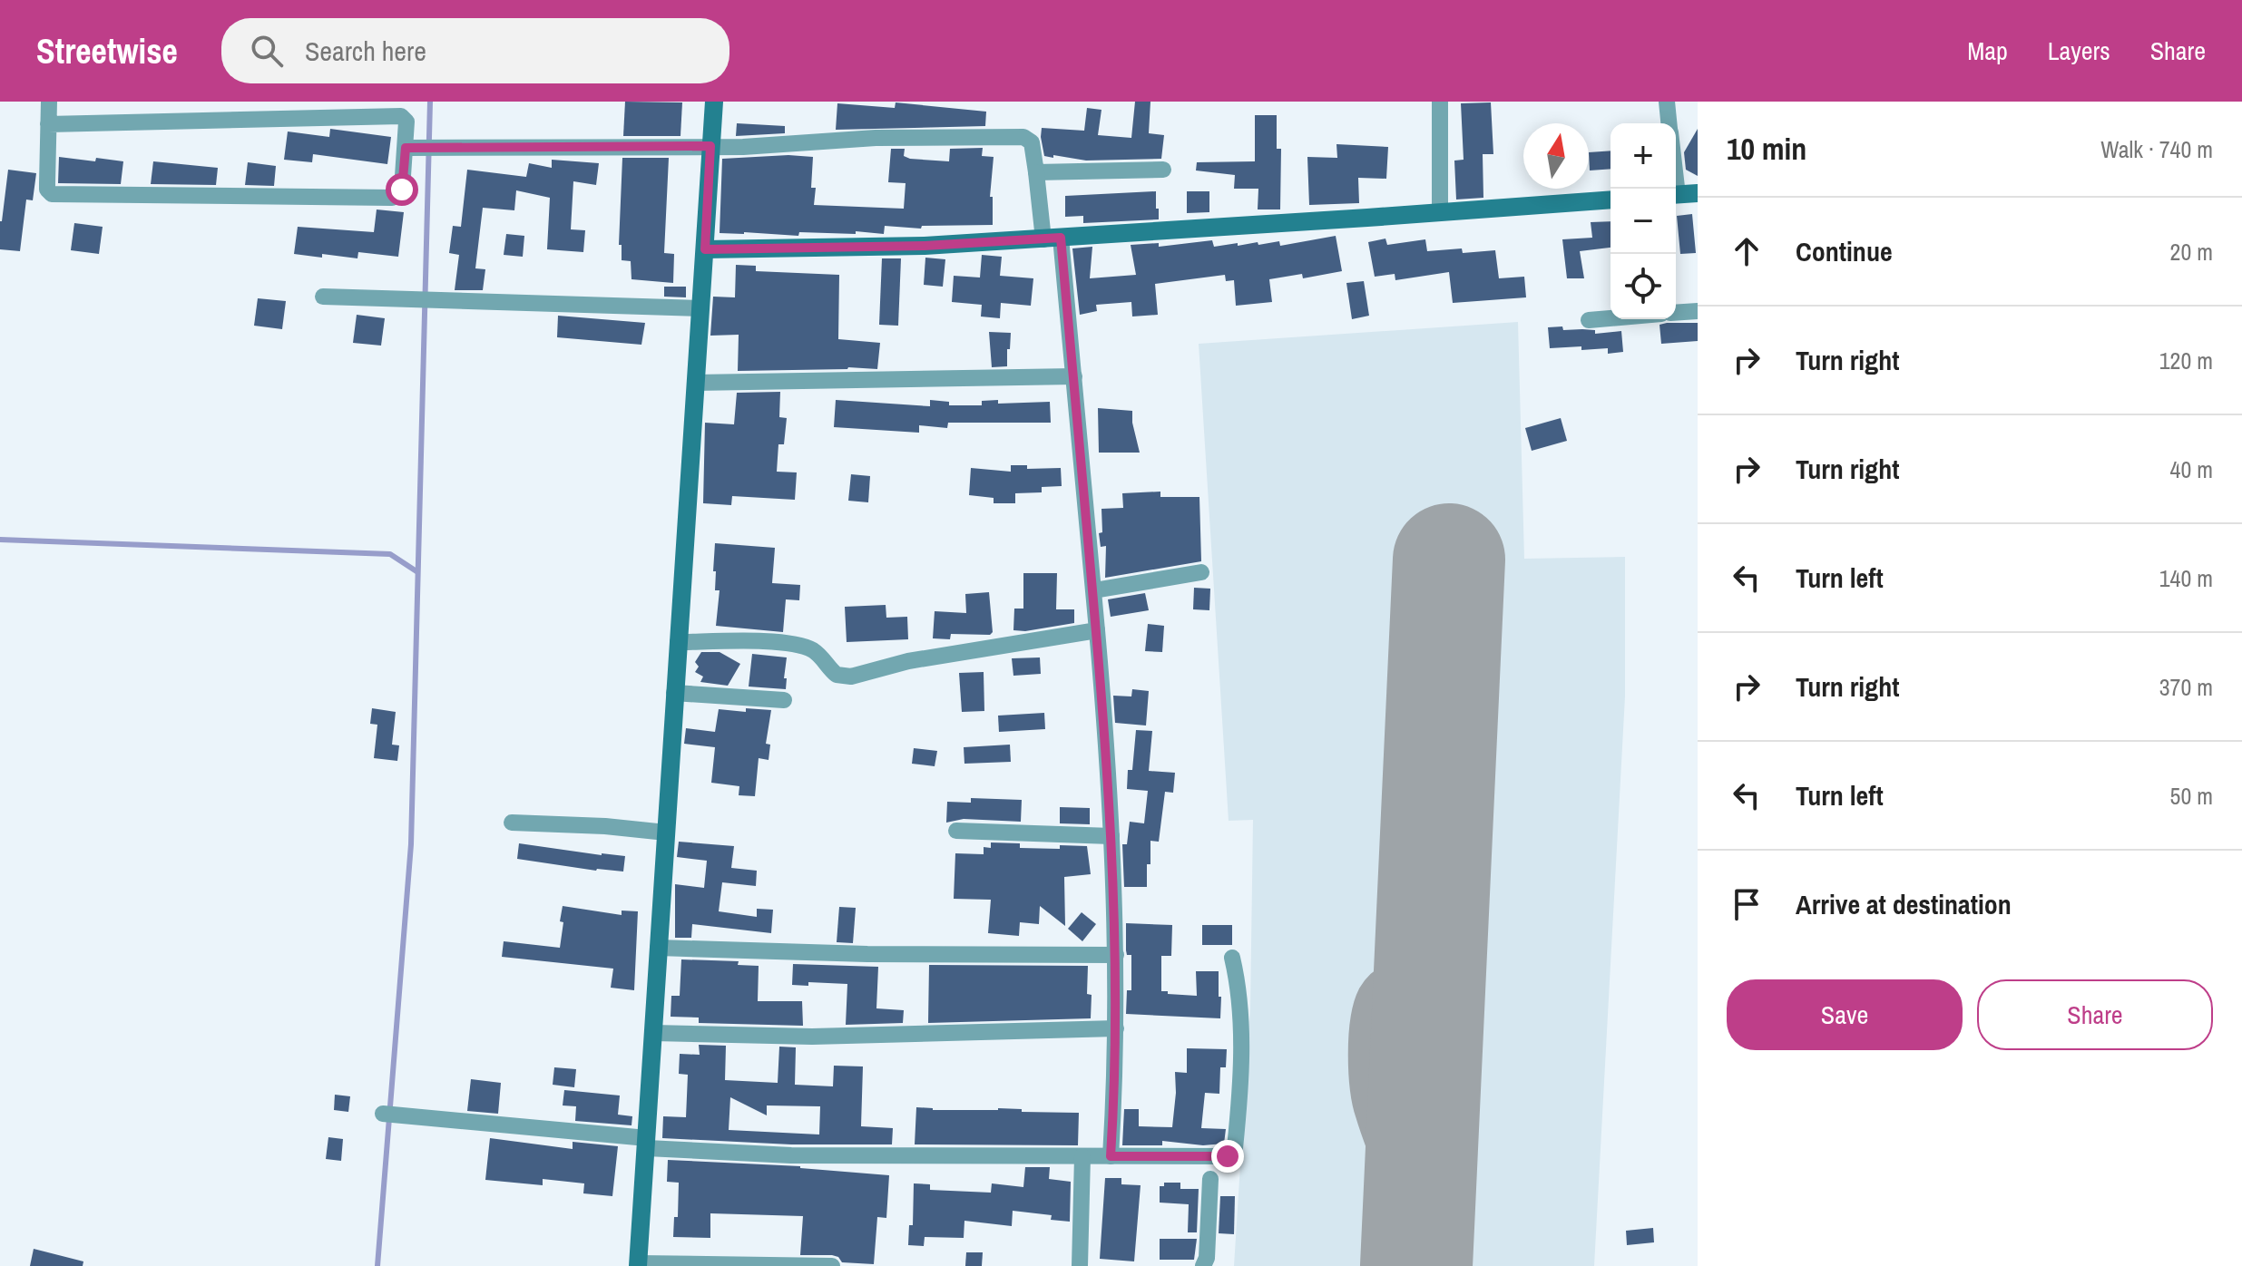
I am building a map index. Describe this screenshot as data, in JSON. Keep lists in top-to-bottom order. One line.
{"north":"top","page":{"header":"Streetwise","search":"Search here","nav":["Map","Layers","Share"],"heading":["10 min","Walk · 740 m"],"map_buttons":["+","−"],"list":[["Continue","20 m"],["Turn right","120 m"],["Turn right","40 m"],["Turn left","140 m"],["Turn right","370 m"],["Turn left","50 m"],"Arrive at destination"],"buttons":["Save","Share"]}}
